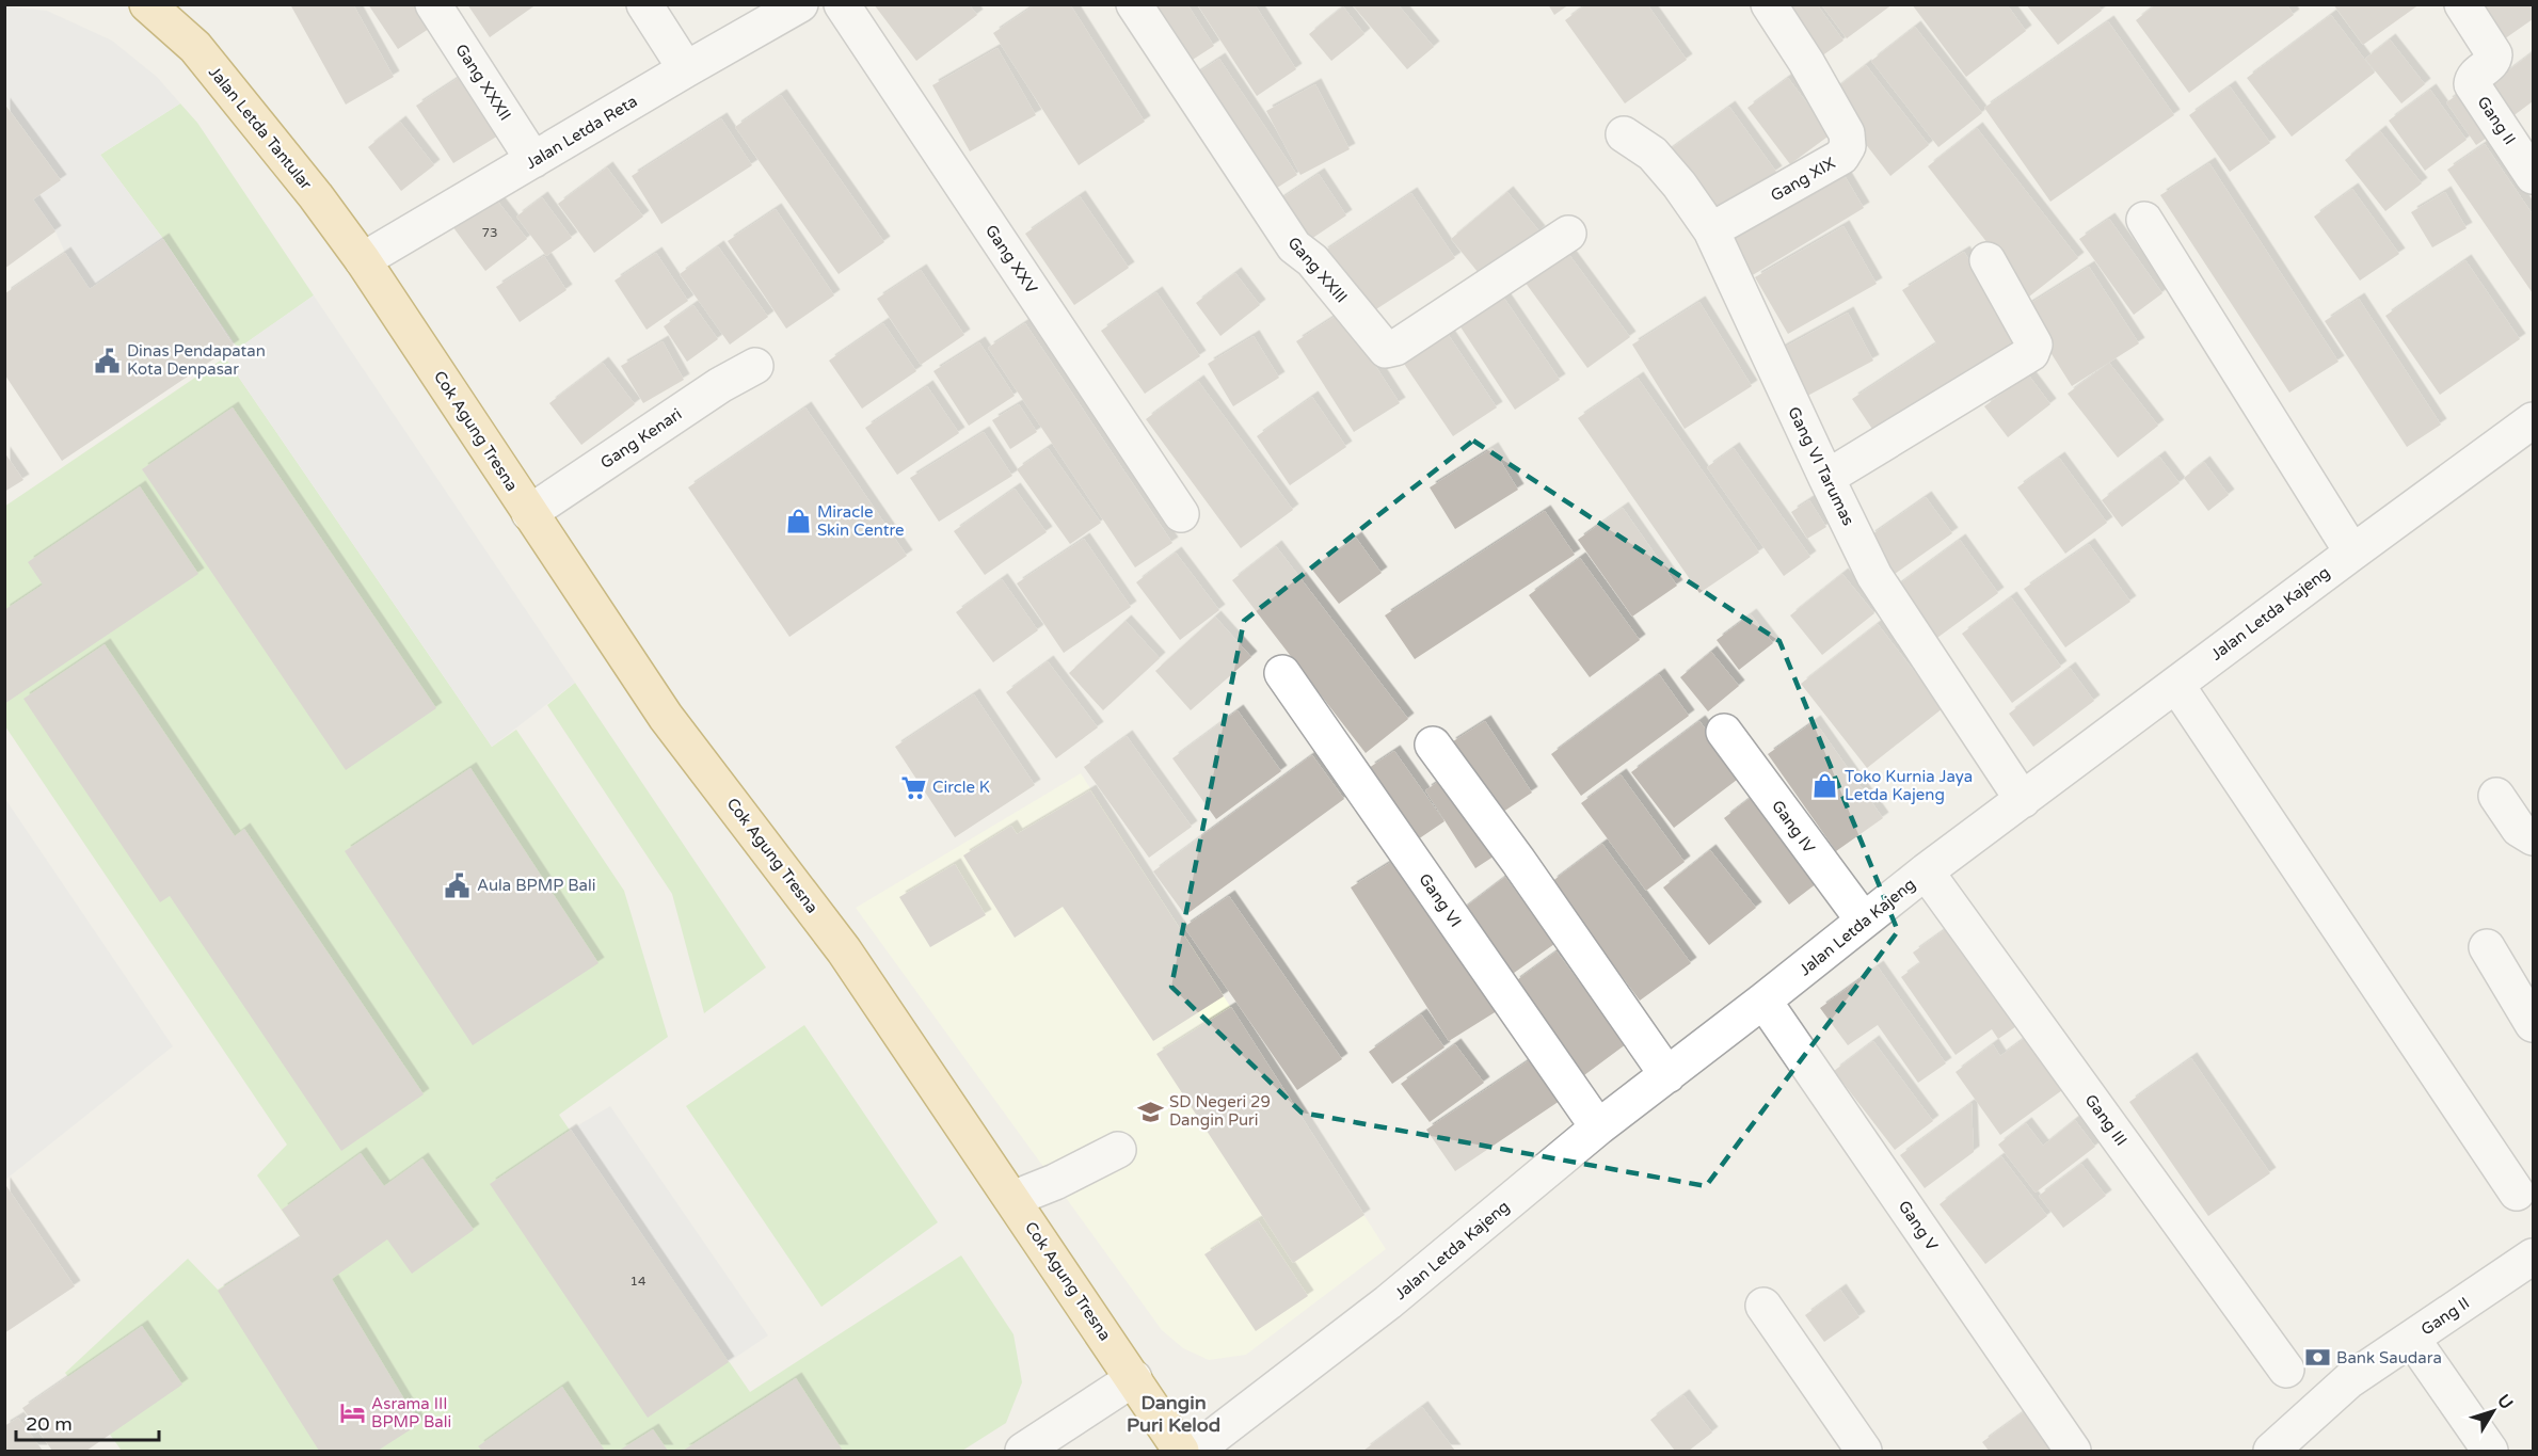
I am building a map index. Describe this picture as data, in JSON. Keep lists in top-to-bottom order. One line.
{"streets":{"main road":["Jalan Letda Tantular","Cok Agung Tresna"],"street":["Gang XXXII","Gang II","Jalan Letda Reta","Gang XIX","Gang XXV","Gang XXIII","Gang Kenari","Gang VI Tarumas","Jalan Letda Kajeng","Gang IV","Gang VI","Gang III","Gang V"]},"crossings":[["Gang XXXII","Jalan Letda Reta"],["Jalan Letda Tantular","Jalan Letda Reta"],["Jalan Letda Tantular","Cok Agung Tresna"],["Jalan Letda Reta","Cok Agung Tresna"],["Gang XIX","Gang VI Tarumas"],["Cok Agung Tresna","Gang Kenari"],["Gang VI Tarumas","Jalan Letda Kajeng"],["Jalan Letda Kajeng","Gang IV"],["Jalan Letda Kajeng","Gang VI"],["Jalan Letda Kajeng","Gang III"],["Jalan Letda Kajeng","Gang V"]],"districts":["Dangin Puri Kelod"],"places":{"public building":["Dinas Pendapatan Kota Denpasar","Aula BPMP Bali"],"shop":["Miracle Skin Centre","Toko Kurnia Jaya Letda Kajeng"],"supermarket":["Circle K"],"school or university":["SD Negeri 29 Dangin Puri"],"bank":["Bank Saudara"],"hotel":["Asrama III BPMP Bali"]},"house_numbers":["73","14"],"scale_bar":"20 m","north":"top right"}
